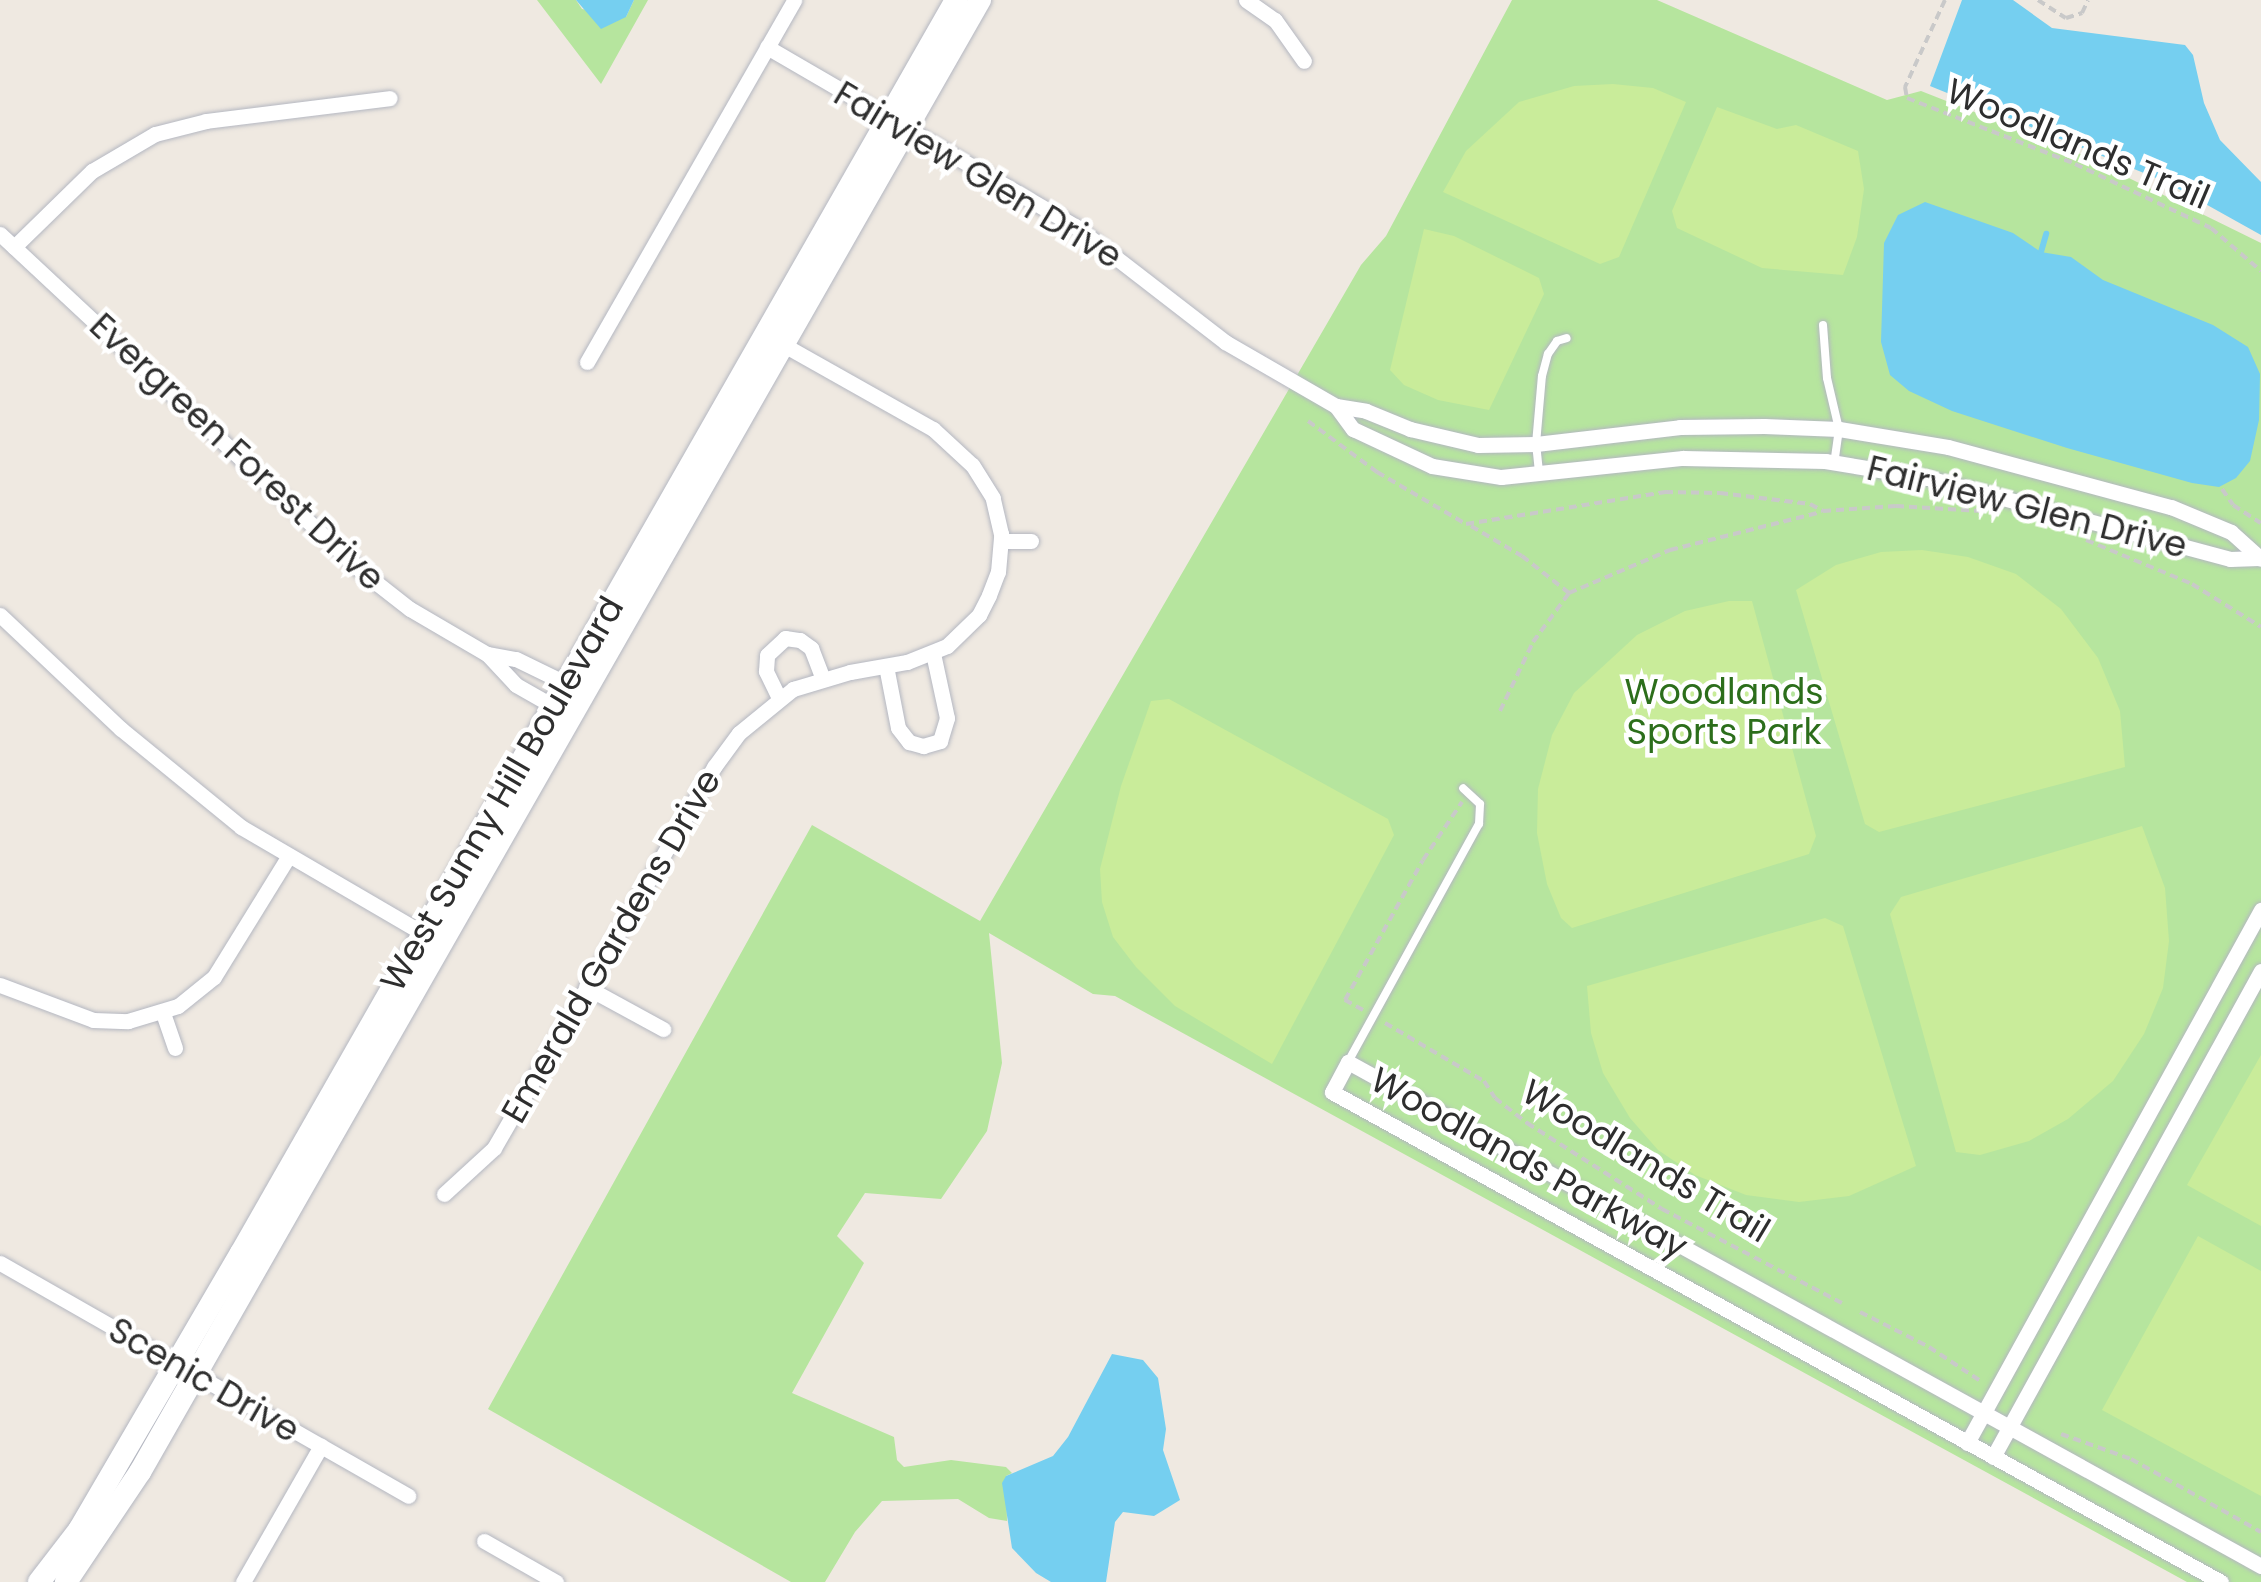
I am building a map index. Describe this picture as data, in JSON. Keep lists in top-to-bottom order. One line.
{"streets":{"street":["Fairview Glen Drive","Evergreen Forest Drive","West Sunny Hill Boulevard","Emerald Gardens Drive","Woodlands Parkway","Scenic Drive"],"path":["Woodlands Trail"]},"crossings":[["Fairview Glen Drive","West Sunny Hill Boulevard"],["Evergreen Forest Drive","West Sunny Hill Boulevard"],["West Sunny Hill Boulevard","Emerald Gardens Drive"],["West Sunny Hill Boulevard","Scenic Drive"]],"parks":["Woodlands Sports Park"]}
